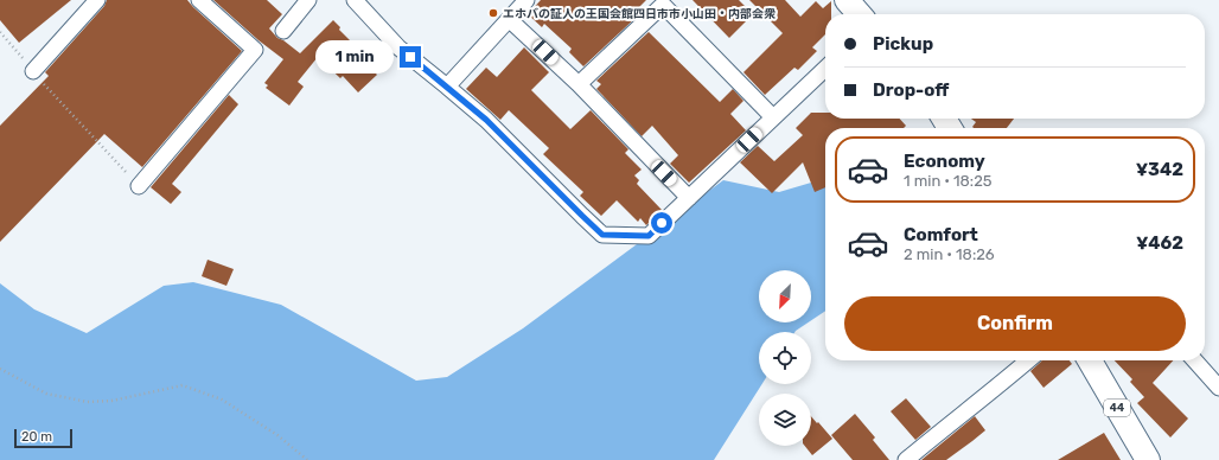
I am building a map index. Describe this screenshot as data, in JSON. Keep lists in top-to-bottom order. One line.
{"streets":{"main road":["44"]},"places":["エホバの証人の王国会館四日市市小山田・内部会衆"],"scale_bar":"20 m","north":"bottom left","page":{"banner":["Pickup","Drop-off"],"bubble":"1 min","list":[{"name":"Economy","note":"1 min · 18:25","value":"¥342"},{"name":"Comfort","note":"2 min · 18:26","value":"¥462"}],"buttons":"Confirm","scale":"20 m"}}
